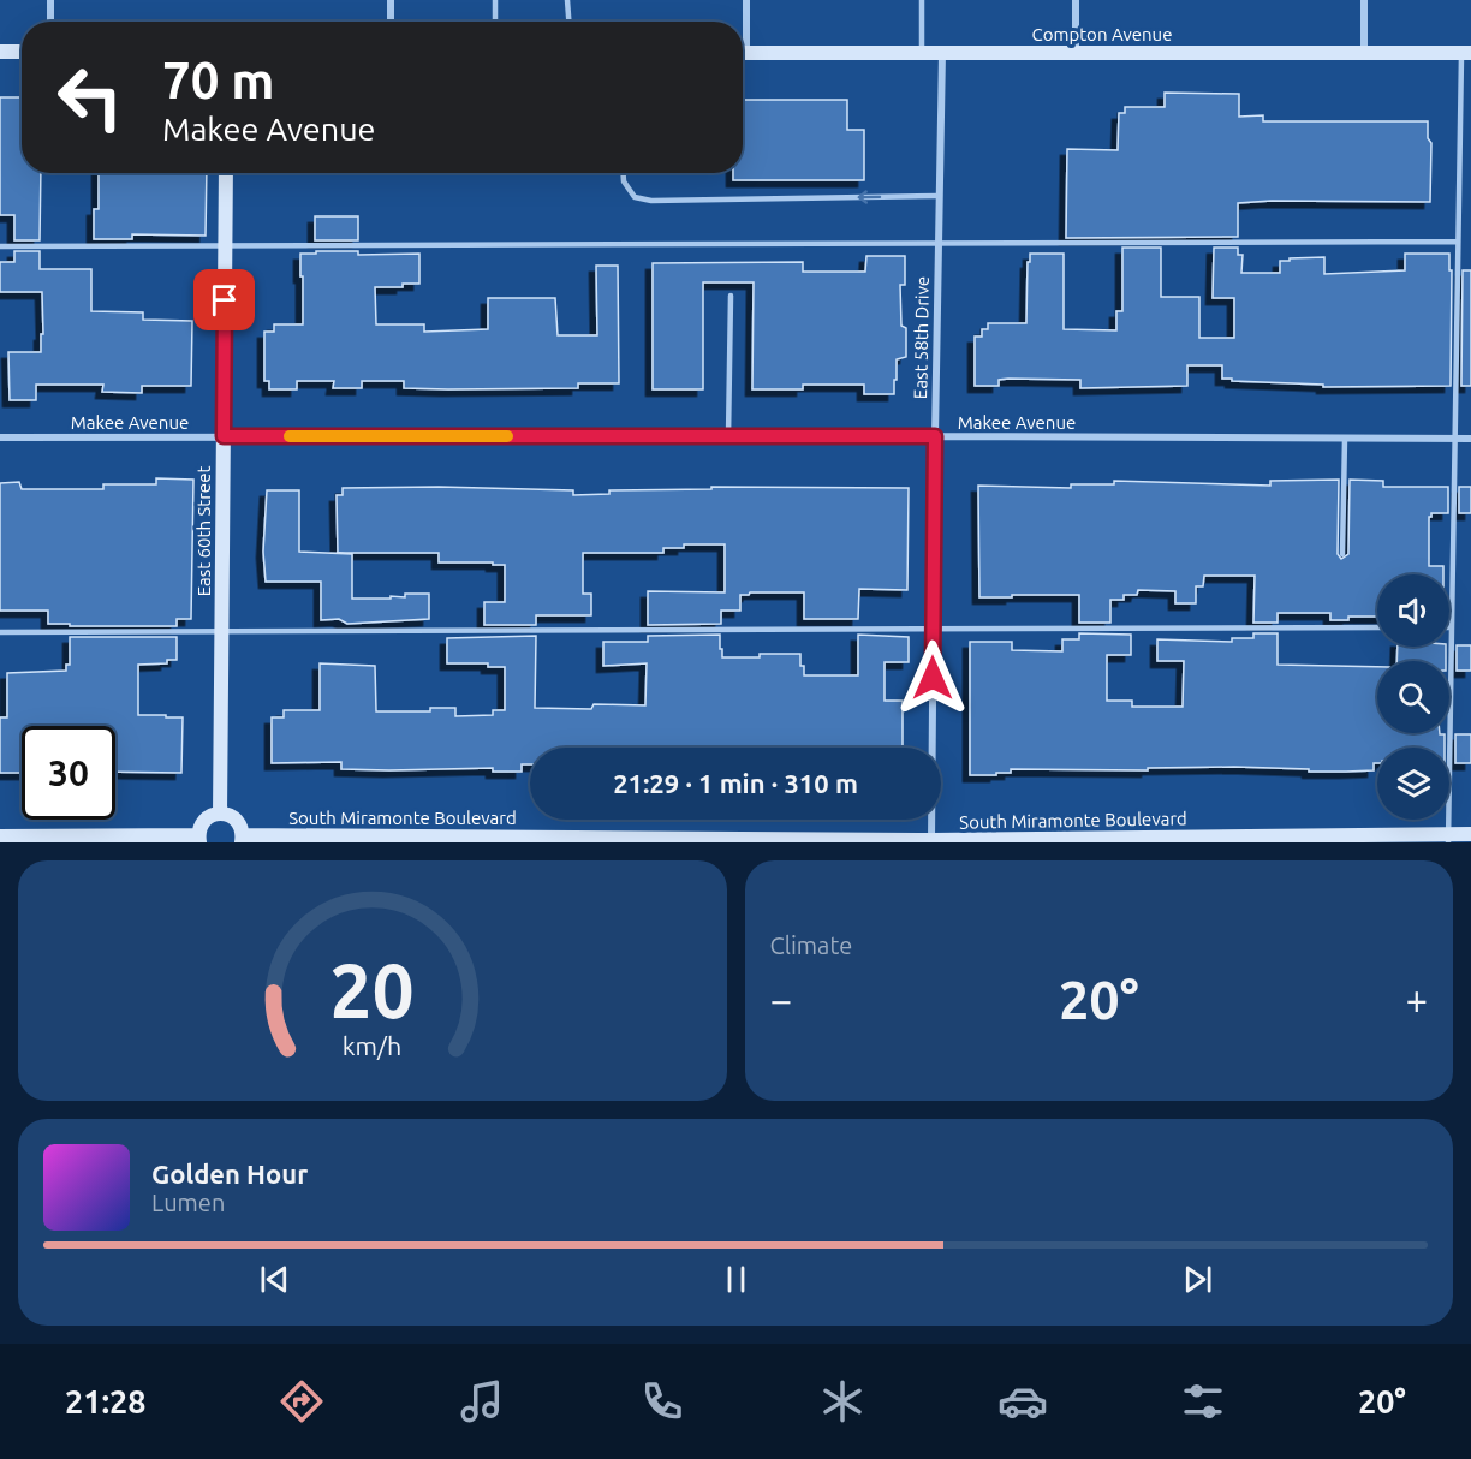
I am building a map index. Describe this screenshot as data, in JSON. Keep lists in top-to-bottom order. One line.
{"streets":{"street":["Compton Avenue","East 58th Drive","Makee Avenue","East 60th Street","South Miramonte Boulevard"]},"crossings":[["Compton Avenue","East 58th Drive"],["East 58th Drive","Makee Avenue"],["East 58th Drive","South Miramonte Boulevard"],["Makee Avenue","East 60th Street"]],"page":{"turn":["70 m","Makee Avenue"],"limit":"30","trip":"21:29 · 1 min · 310 m","tile":"Climate","heat":["−","20°","+"],"song":["Golden Hour","Lumen"],"tabs":["21:28","20°"],"gauge":["20","km/h"]}}
